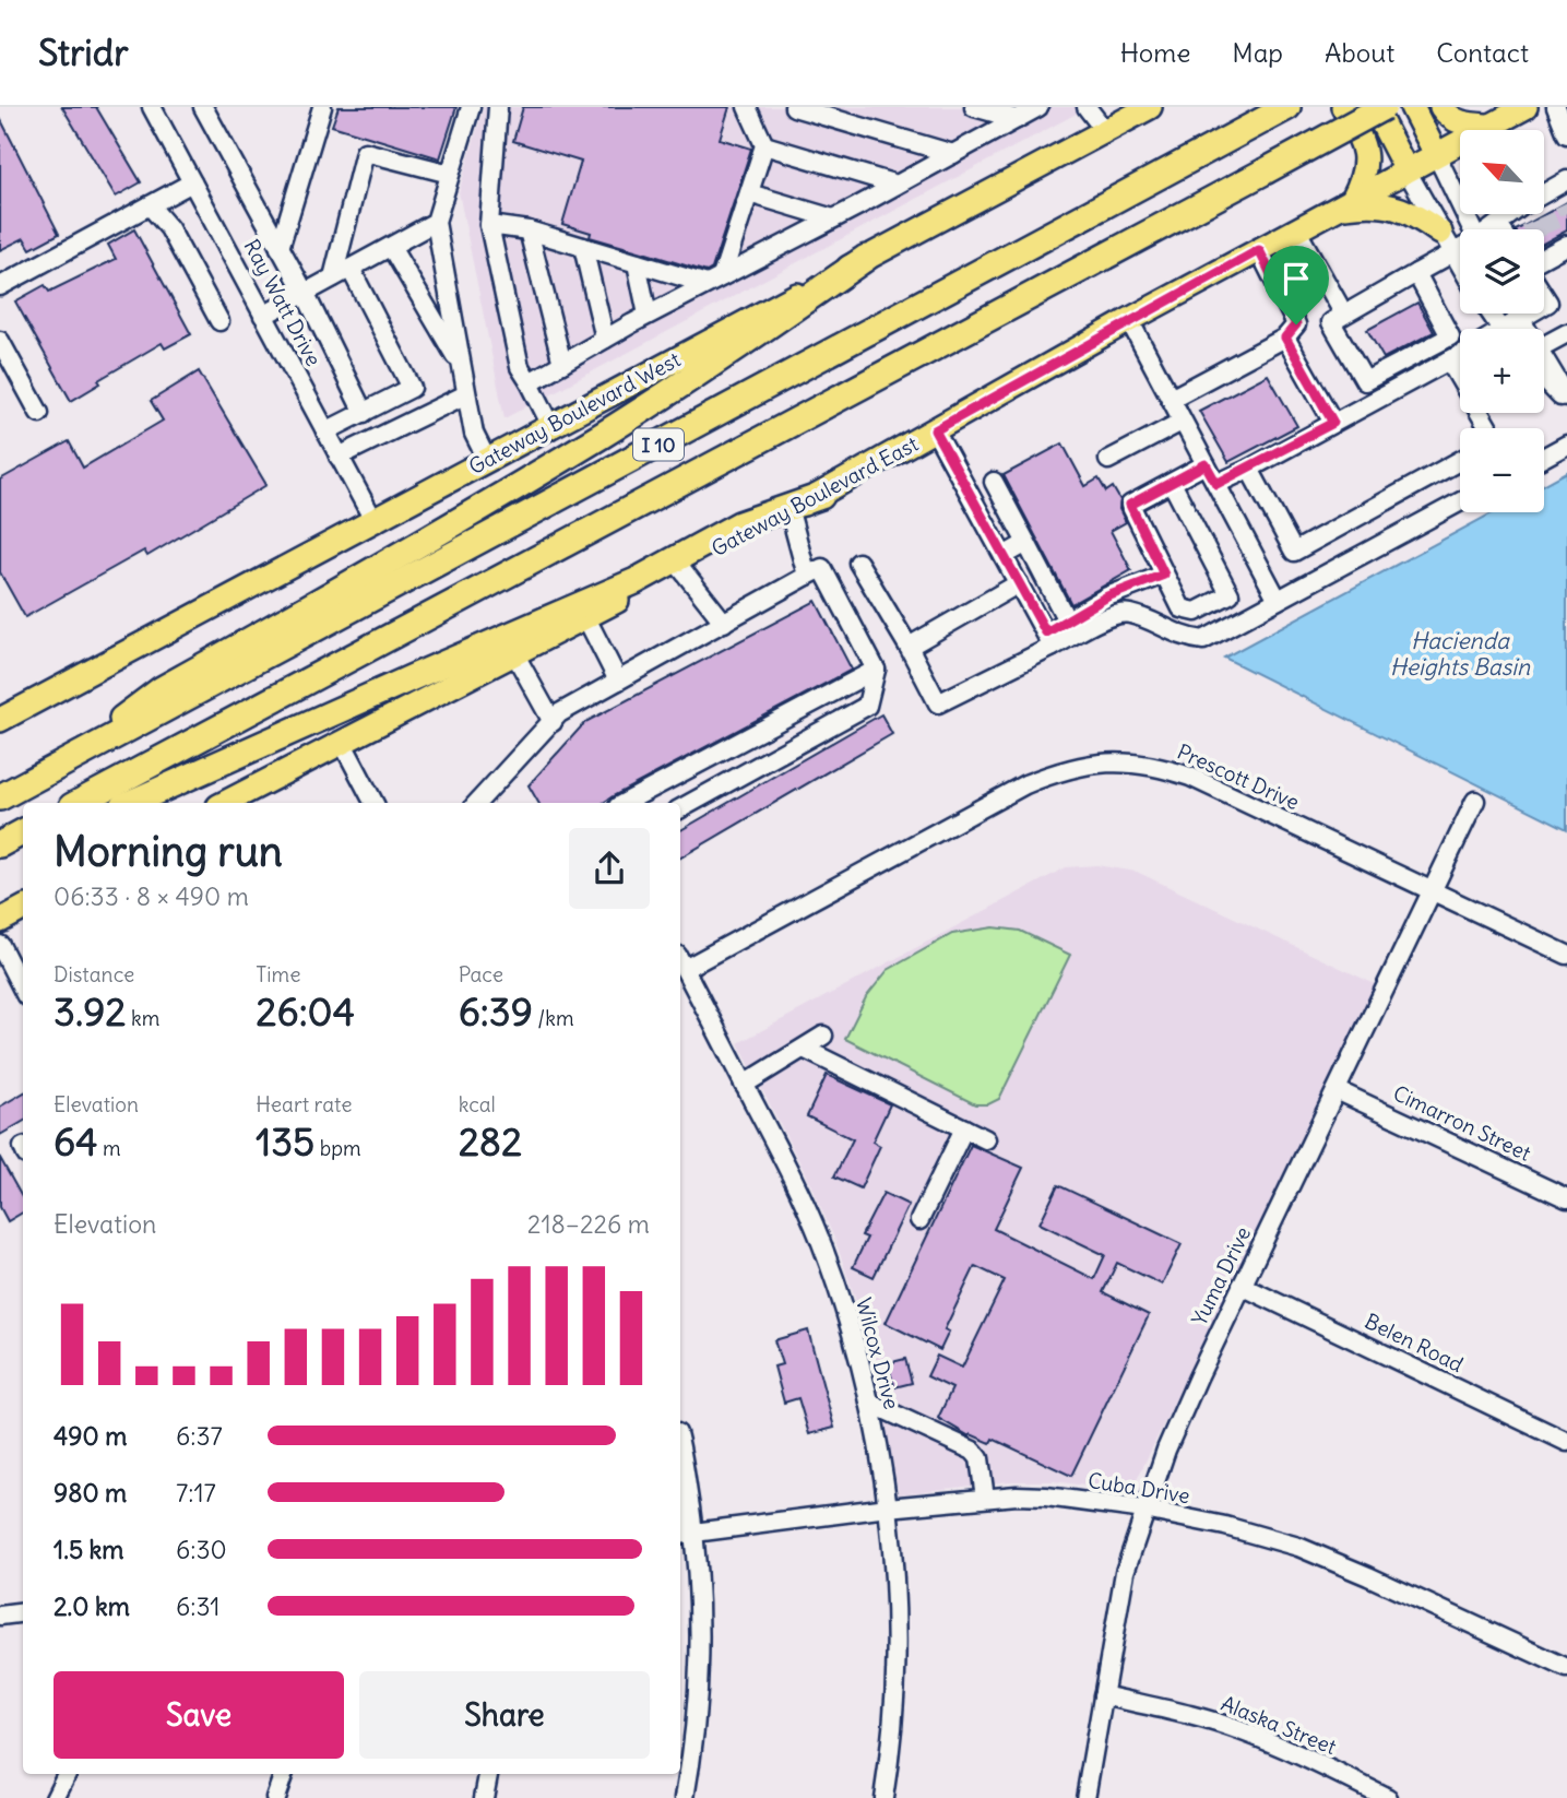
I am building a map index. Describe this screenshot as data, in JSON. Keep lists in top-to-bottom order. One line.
{"streets":{"highway":["I 10"],"main road":["Gateway Boulevard West","Gateway Boulevard East"],"street":["Ray Watt Drive","Prescott Drive","Cimarron Street","Yuma Drive","Belen Road","Wilcox Drive","Cuba Drive","Alaska Street"]},"crossings":[["Ray Watt Drive","Gateway Boulevard West"],["Prescott Drive","Yuma Drive"],["Prescott Drive","Wilcox Drive"],["Cimarron Street","Yuma Drive"],["Yuma Drive","Belen Road"],["Yuma Drive","Cuba Drive"],["Yuma Drive","Alaska Street"],["Wilcox Drive","Cuba Drive"]],"water":["Hacienda Heights Basin"],"north":"top left","page":{"header":"Stridr","nav":["Home","Map","About","Contact"],"map_buttons":["+","−"],"heading":["Morning run","06:33 · 8 × 490 m"],"stats":[["Distance","3.92 km"],["Time","26:04"],["Pace","6:39 /km"],["Elevation","64 m"],["Heart rate","135 bpm"],["kcal","282"]],"chart":["Elevation","218–226 m"],"list":[{"name":"490 m","note":"6:37"},{"name":"980 m","note":"7:17"},{"name":"1.5 km","note":"6:30"},{"name":"2.0 km","note":"6:31"}],"buttons":["Save","Share"]}}
